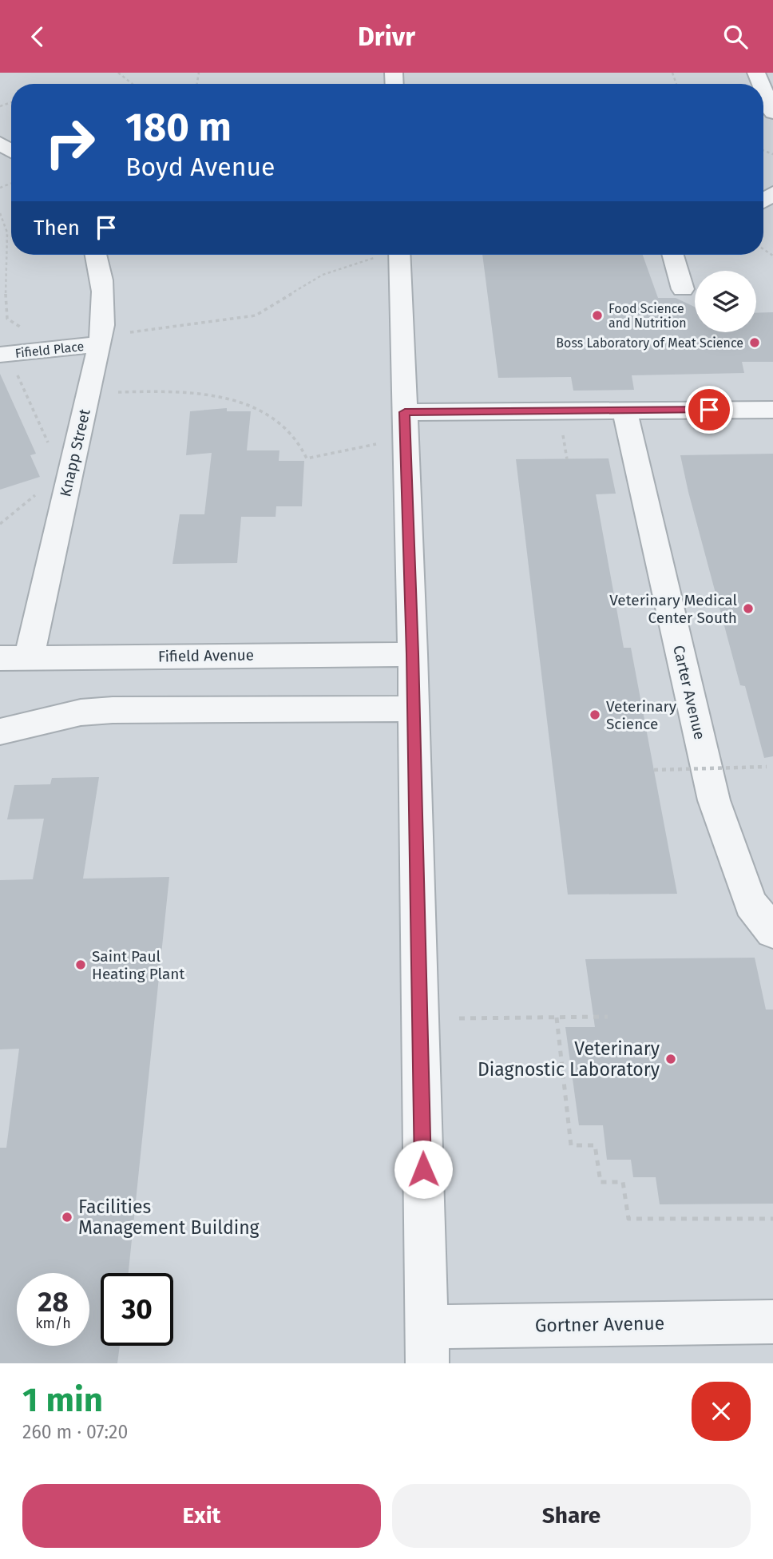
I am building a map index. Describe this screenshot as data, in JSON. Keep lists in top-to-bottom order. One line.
{"streets":{"street":["Fifield Place","Knapp Street","Fifield Avenue","Carter Avenue","Gortner Avenue"]},"crossings":[["Fifield Place","Knapp Street"],["Knapp Street","Fifield Avenue"]],"places":["Food Science and Nutrition","Boss Laboratory of Meat Science","Veterinary Medical Center South","Veterinary Science","Saint Paul Heating Plant","Veterinary Diagnostic Laboratory","Facilities Management Building"],"page":{"header":"Drivr","turn":["180 m","Boyd Avenue"],"then":"Then","speed":"28 km/h","limit":"30","heading":["1 min","260 m · 07:20"],"buttons":["Exit","Share"]}}
